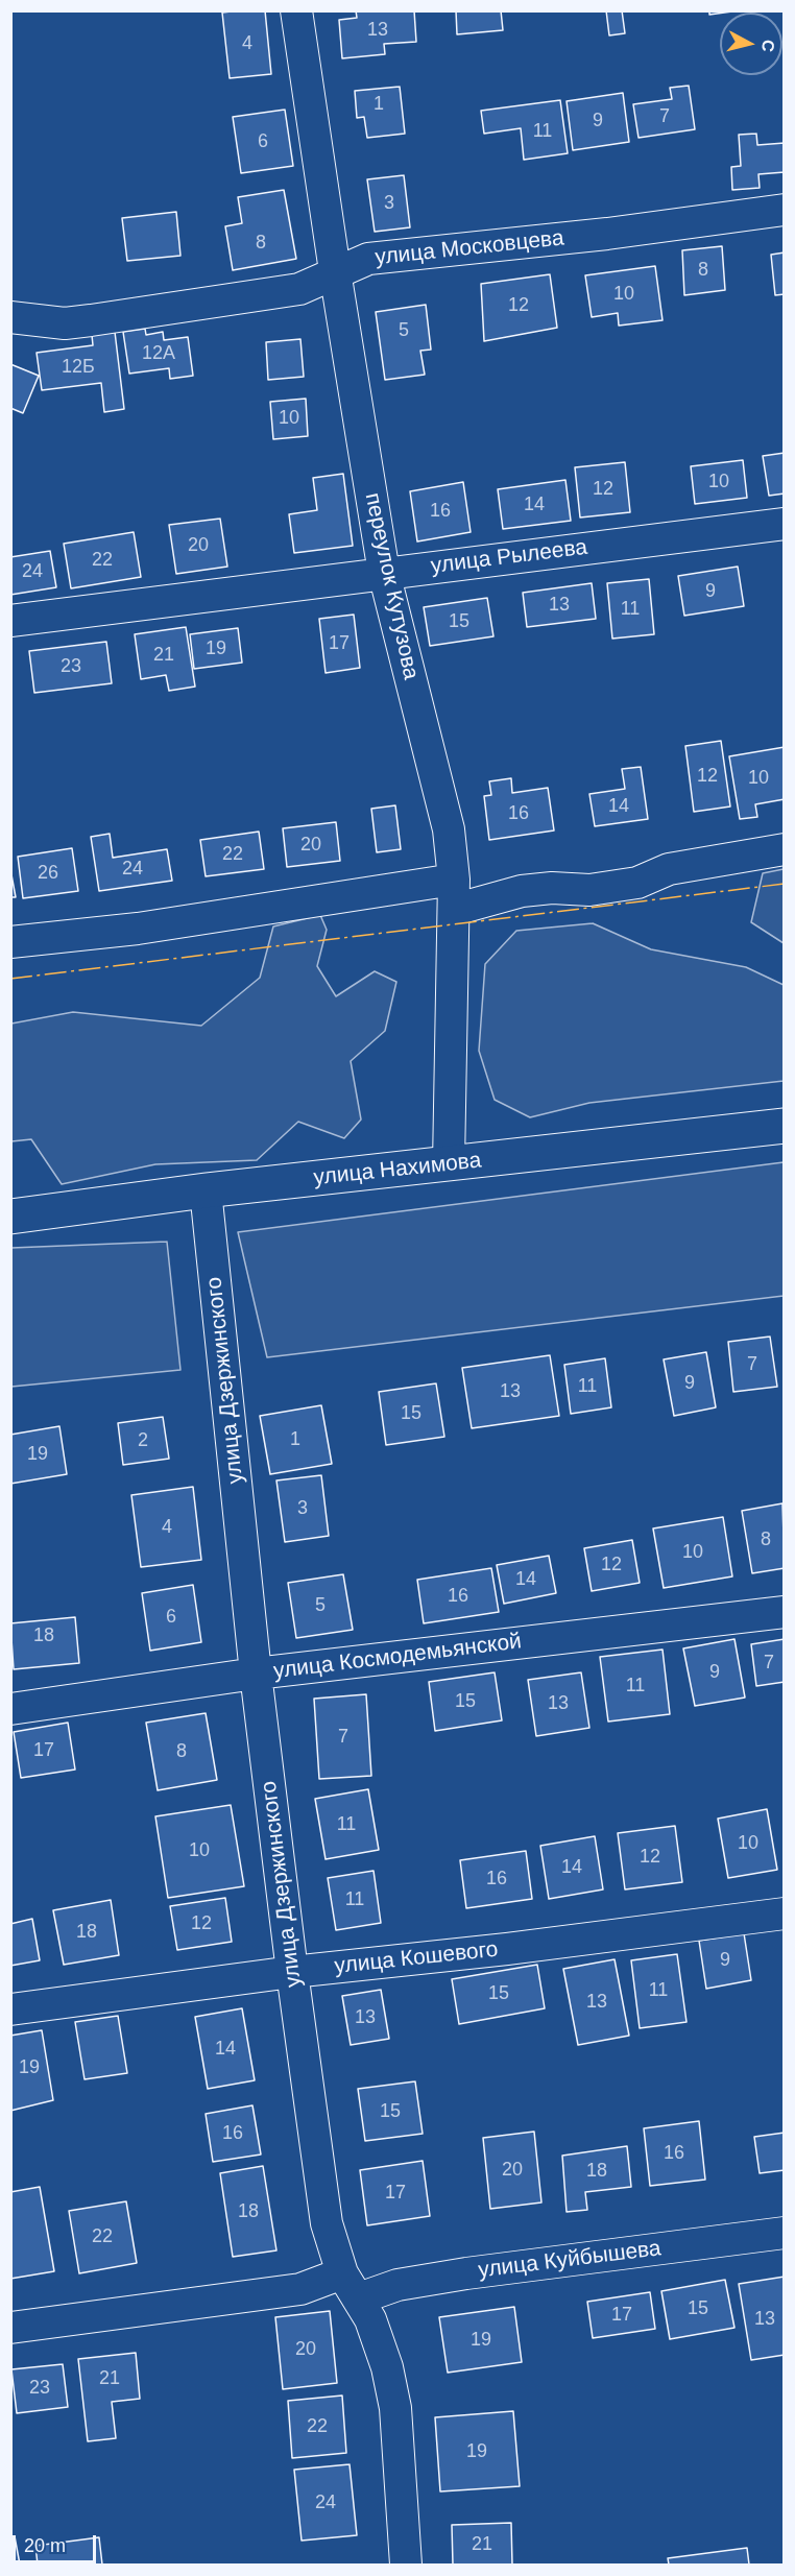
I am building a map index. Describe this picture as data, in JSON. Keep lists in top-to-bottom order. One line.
{"streets":{"main road":["улица Нахимова"],"street":["улица Московцева","улица Рылеева","переулок Кутузова","улица Дзержинского","улица Космодемьянской","улица Кошевого","улица Куйбышева"]},"crossings":[["улица Московцева","переулок Кутузова"],["улица Рылеева","переулок Кутузова"],["переулок Кутузова","улица Нахимова"],["улица Нахимова","улица Дзержинского"],["улица Дзержинского","улица Космодемьянской"],["улица Дзержинского","улица Кошевого"],["улица Дзержинского","улица Куйбышева"]],"house_numbers":["13","4","1","7","9","11","6","3","8","8","10","12","5","12А","12Б","10","10","12","14","16","20","22","24","9","13","11","15","17","19","21","23","12","10","14","16","20","22","24","26","7","9","11","13","15","1","2","19","3","4","8","10","12","14","16","5","6","18","7","9","11","15","13","7","17","8","11","10","10","12","14","16","11","12","18","9","11","15","13","13","14","19","15","16","16","20","18","17","18","22","15","17","13","19","20","21","23","22","19","24","21"],"scale_bar":"20 m","north":"right"}
